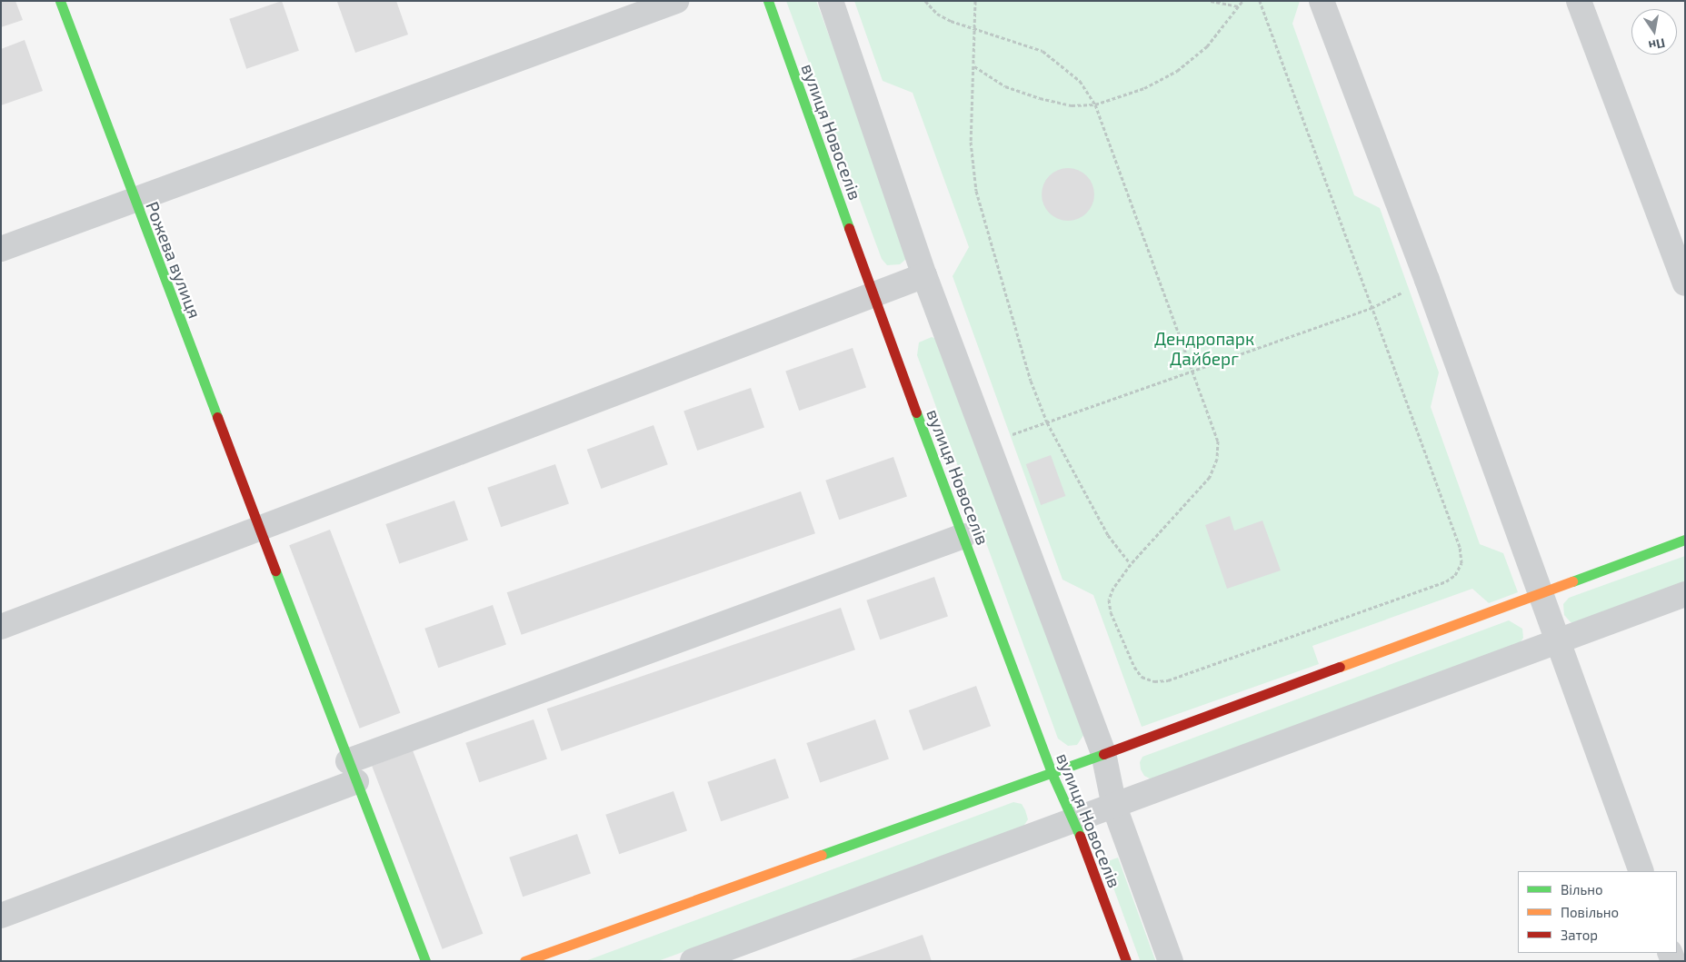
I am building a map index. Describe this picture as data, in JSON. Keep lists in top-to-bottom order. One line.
{"streets":{"street":["вулиця Новоселів","Рожева вулиця"]},"parks":["Дендропарк Дайберг"],"legend":["Вільно","Повільно","Затор"],"north":"bottom"}
